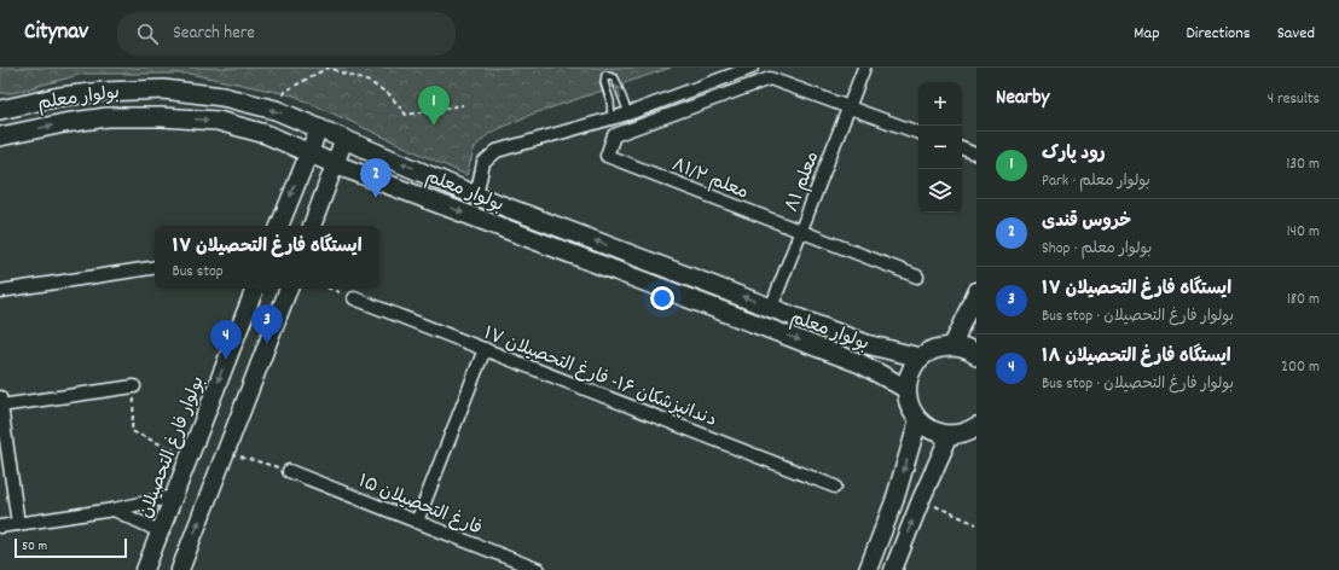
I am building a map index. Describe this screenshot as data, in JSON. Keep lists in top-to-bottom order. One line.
{"streets":{"main road":["بولوار معلم","بولوار فارغ التحصیلان"],"street":["معلم ۸۱/۲","معلم ۸۱","دندانپزشکان ۱۶- فارغ التحصیلان ۱۷","فارغ التحصیلان ۱۵"]},"crossings":[["بولوار معلم","معلم ۸۱"],["معلم ۸۱/۲","معلم ۸۱"]],"scale_bar":"50 m","page":{"header":"Citynav","search":"Search here","nav":["Map","Directions","Saved"],"heading":["Nearby","4 results"],"map_buttons":["+","−"],"pins":["1","2","3","4"],"list":[{"mark":"1","name":"رود پارک","note":"Park · بولوار معلم","value":"130 m"},{"mark":"2","name":"خروس قندی","note":"Shop · بولوار معلم","value":"140 m"},{"mark":"3","name":"ایستگاه فارغ التحصیلان ۱۷","note":"Bus stop · بولوار فارغ التحصیلان","value":"180 m"},{"mark":"4","name":"ایستگاه فارغ التحصیلان ۱۸","note":"Bus stop · بولوار فارغ التحصیلان","value":"200 m"}],"popup":["ایستگاه فارغ التحصیلان ۱۷","Bus stop"],"scale":"50 m"}}
